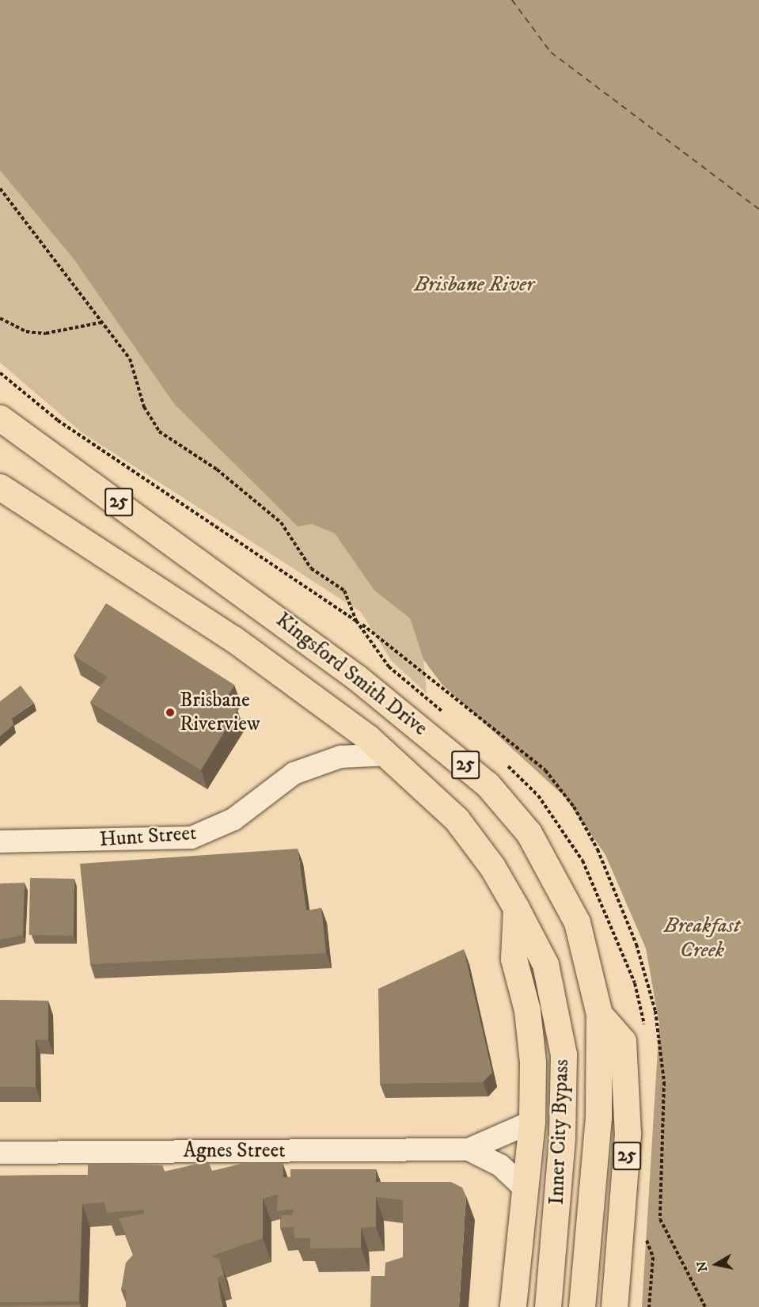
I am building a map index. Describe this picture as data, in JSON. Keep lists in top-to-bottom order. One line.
{"streets":{"highway":["25","Kingsford Smith Drive","Inner City Bypass"],"street":["Hunt Street","Agnes Street"]},"crossings":[["25","Kingsford Smith Drive"],["25","Inner City Bypass"],["Kingsford Smith Drive","Hunt Street"],["Kingsford Smith Drive","Inner City Bypass"]],"water":["Brisbane River","Breakfast Creek"],"places":["Brisbane Riverview"],"north":"left"}
